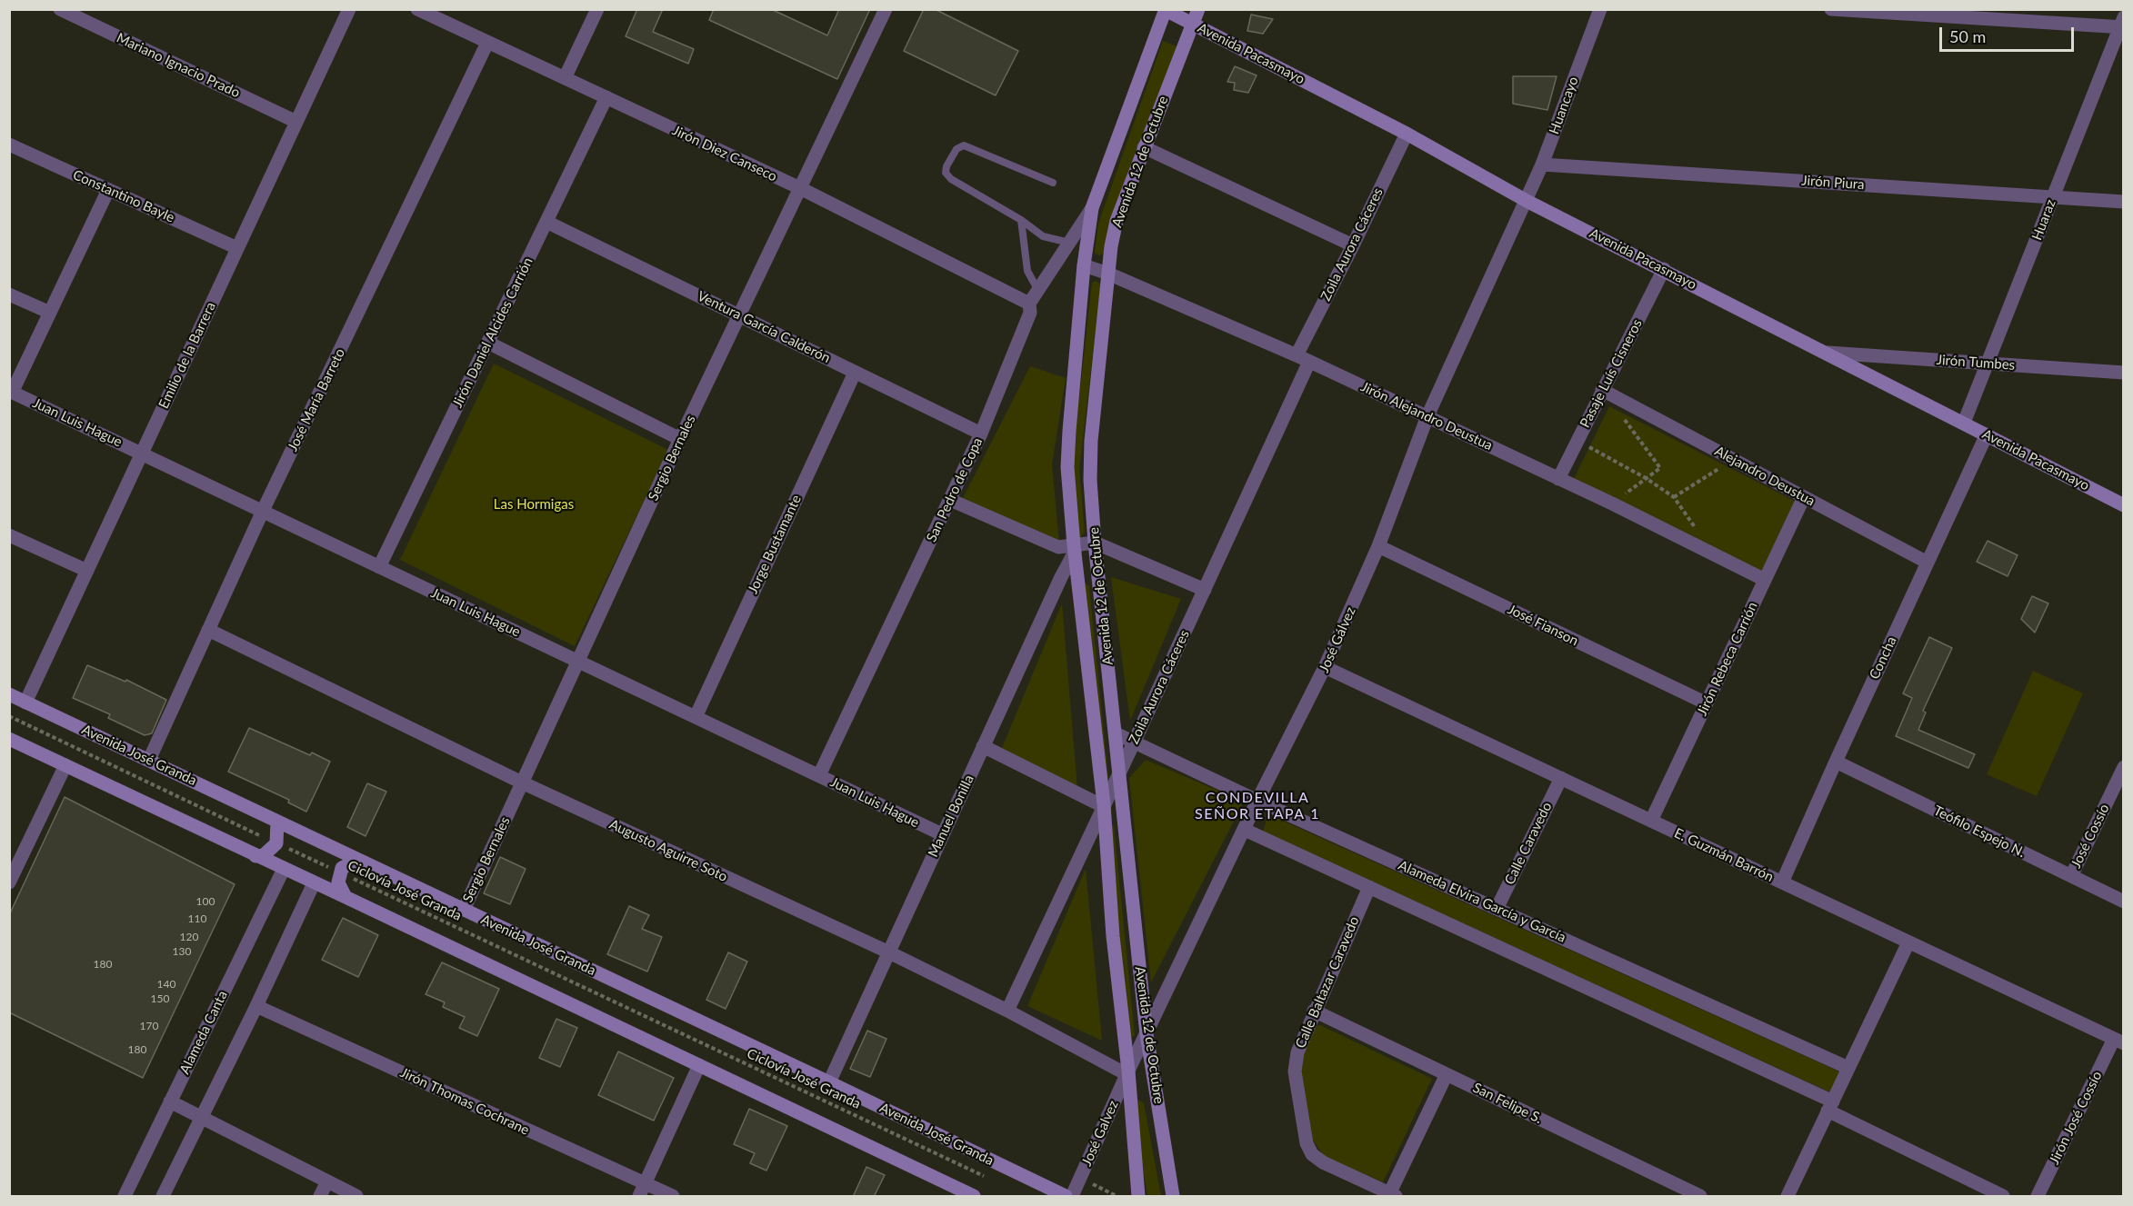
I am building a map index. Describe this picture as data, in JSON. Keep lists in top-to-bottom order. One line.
{"streets":{"main road":["Avenida Pacasmayo","Avenida 12 de Octubre","Avenida José Granda"],"street":["Mariano Ignacio Prado","Huancayo","Jirón Diez Canseco","Jirón Piura","Constantino Bayle","Huaraz","Zoila Aurora Cáceres","Ventura García Calderón","Jirón Daniel Alcides Carrión","Emilio de la Barrera","Jirón Tumbes","Pasaje Luís Cisneros","José María Barreto","Jirón Alejandro Deustua","Juan Luis Hague","Sergio Bernales","Alejandro Deustua","San Pedro de Copa","Jorge Bustamante","José Fianson","José Gálvez","Concha","Jirón Rebeca Carrión","Manuel Bonilla","Teófilo Espejo N.","José Cossío","Calle Caravedo","Augusto Aguirre Soto","E. Guzmán Barrón","Alameda Elvira García y García","Calle Baltazar Caravedo","Alameda Canta","Jirón Thomas Cochrane","San Felipe S.","Jirón José Cossío","José Galvez"],"path":["Ciclovía José Granda"]},"crossings":[["Avenida Pacasmayo","Huancayo"],["Avenida Pacasmayo","Avenida 12 de Octubre"],["Avenida Pacasmayo","Huaraz"],["Avenida Pacasmayo","Zoila Aurora Cáceres"],["Avenida Pacasmayo","Jirón Tumbes"],["Avenida Pacasmayo","Pasaje Luís Cisneros"],["Avenida Pacasmayo","José Gálvez"],["Avenida Pacasmayo","Concha"],["Mariano Ignacio Prado","Emilio de la Barrera"],["Huancayo","Jirón Piura"],["Huancayo","José Gálvez"],["Jirón Diez Canseco","Jirón Daniel Alcides Carrión"],["Jirón Diez Canseco","José María Barreto"],["Jirón Diez Canseco","Sergio Bernales"],["Jirón Diez Canseco","San Pedro de Copa"],["Avenida 12 de Octubre","Zoila Aurora Cáceres"],["Avenida 12 de Octubre","Jirón Alejandro Deustua"],["Avenida 12 de Octubre","San Pedro de Copa"],["Avenida 12 de Octubre","José Gálvez"],["Avenida 12 de Octubre","Manuel Bonilla"],["Avenida 12 de Octubre","Augusto Aguirre Soto"],["Avenida 12 de Octubre","Alameda Elvira García y García"],["Avenida 12 de Octubre","José Galvez"],["Jirón Piura","Huaraz"],["Constantino Bayle","Emilio de la Barrera"],["Huaraz","Jirón Tumbes"],["Zoila Aurora Cáceres","Jirón Alejandro Deustua"],["Zoila Aurora Cáceres","Augusto Aguirre Soto"],["Zoila Aurora Cáceres","Alameda Elvira García y García"],["Ventura García Calderón","Jirón Daniel Alcides Carrión"],["Ventura García Calderón","Sergio Bernales"],["Ventura García Calderón","San Pedro de Copa"],["Ventura García Calderón","Jorge Bustamante"],["Jirón Daniel Alcides Carrión","Juan Luis Hague"],["Emilio de la Barrera","Juan Luis Hague"],["Emilio de la Barrera","Avenida José Granda"],["Pasaje Luís Cisneros","Jirón Alejandro Deustua"],["Pasaje Luís Cisneros","Alejandro Deustua"],["José María Barreto","Juan Luis Hague"],["José María Barreto","Avenida José Granda"],["José María Barreto","Augusto Aguirre Soto"],["Jirón Alejandro Deustua","José Gálvez"],["Jirón Alejandro Deustua","Jirón Rebeca Carrión"],["Juan Luis Hague","Sergio Bernales"],["Juan Luis Hague","San Pedro de Copa"],["Juan Luis Hague","Jorge Bustamante"],["Juan Luis Hague","Manuel Bonilla"],["Sergio Bernales","Avenida José Granda"],["Sergio Bernales","Augusto Aguirre Soto"],["Alejandro Deustua","Concha"],["Alejandro Deustua","Jirón Rebeca Carrión"],["José Fianson","José Gálvez"],["José Fianson","Jirón Rebeca Carrión"],["José Gálvez","Augusto Aguirre Soto"],["José Gálvez","E. Guzmán Barrón"],["José Gálvez","Alameda Elvira García y García"],["José Gálvez","José Galvez"],["Concha","Teófilo Espejo N."],["Concha","E. Guzmán Barrón"],["Jirón Rebeca Carrión","E. Guzmán Barrón"],["Avenida José Granda","Manuel Bonilla"],["Manuel Bonilla","Augusto Aguirre Soto"],["Teófilo Espejo N.","José Cossío"],["Calle Caravedo","E. Guzmán Barrón"],["Calle Caravedo","Alameda Elvira García y García"],["Augusto Aguirre Soto","José Galvez"],["E. Guzmán Barrón","Jirón José Cossío"],["Calle Baltazar Caravedo","San Felipe S."]],"districts":["CONDEVILLA SEÑOR ETAPA 1"],"parks":["Las Hormigas"],"house_numbers":["100","110","120","130","180","140","150","170","180"],"scale_bar":"50 m"}
